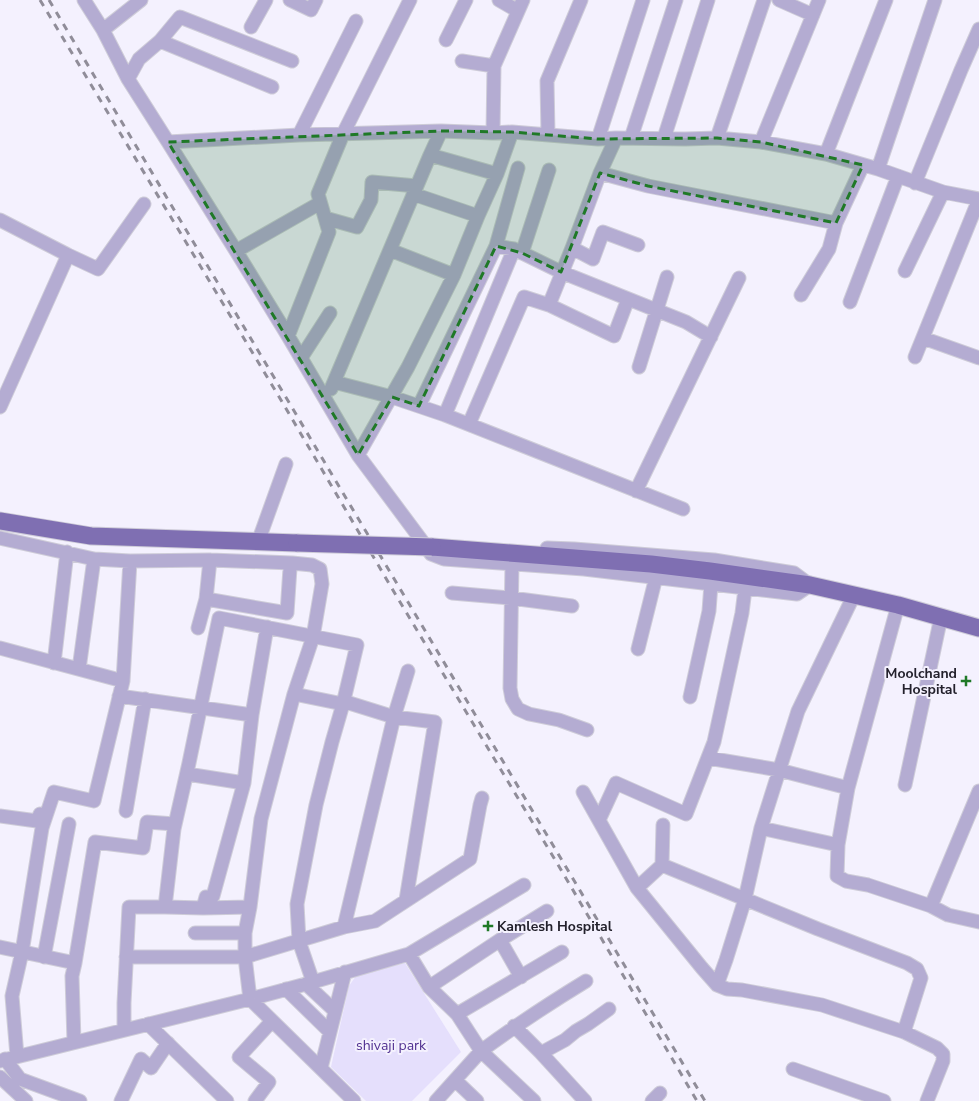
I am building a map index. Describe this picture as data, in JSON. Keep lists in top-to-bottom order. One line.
{"parks":["shivaji park"],"places":{"health":["Moolchand Hospital","Kamlesh Hospital"]}}
